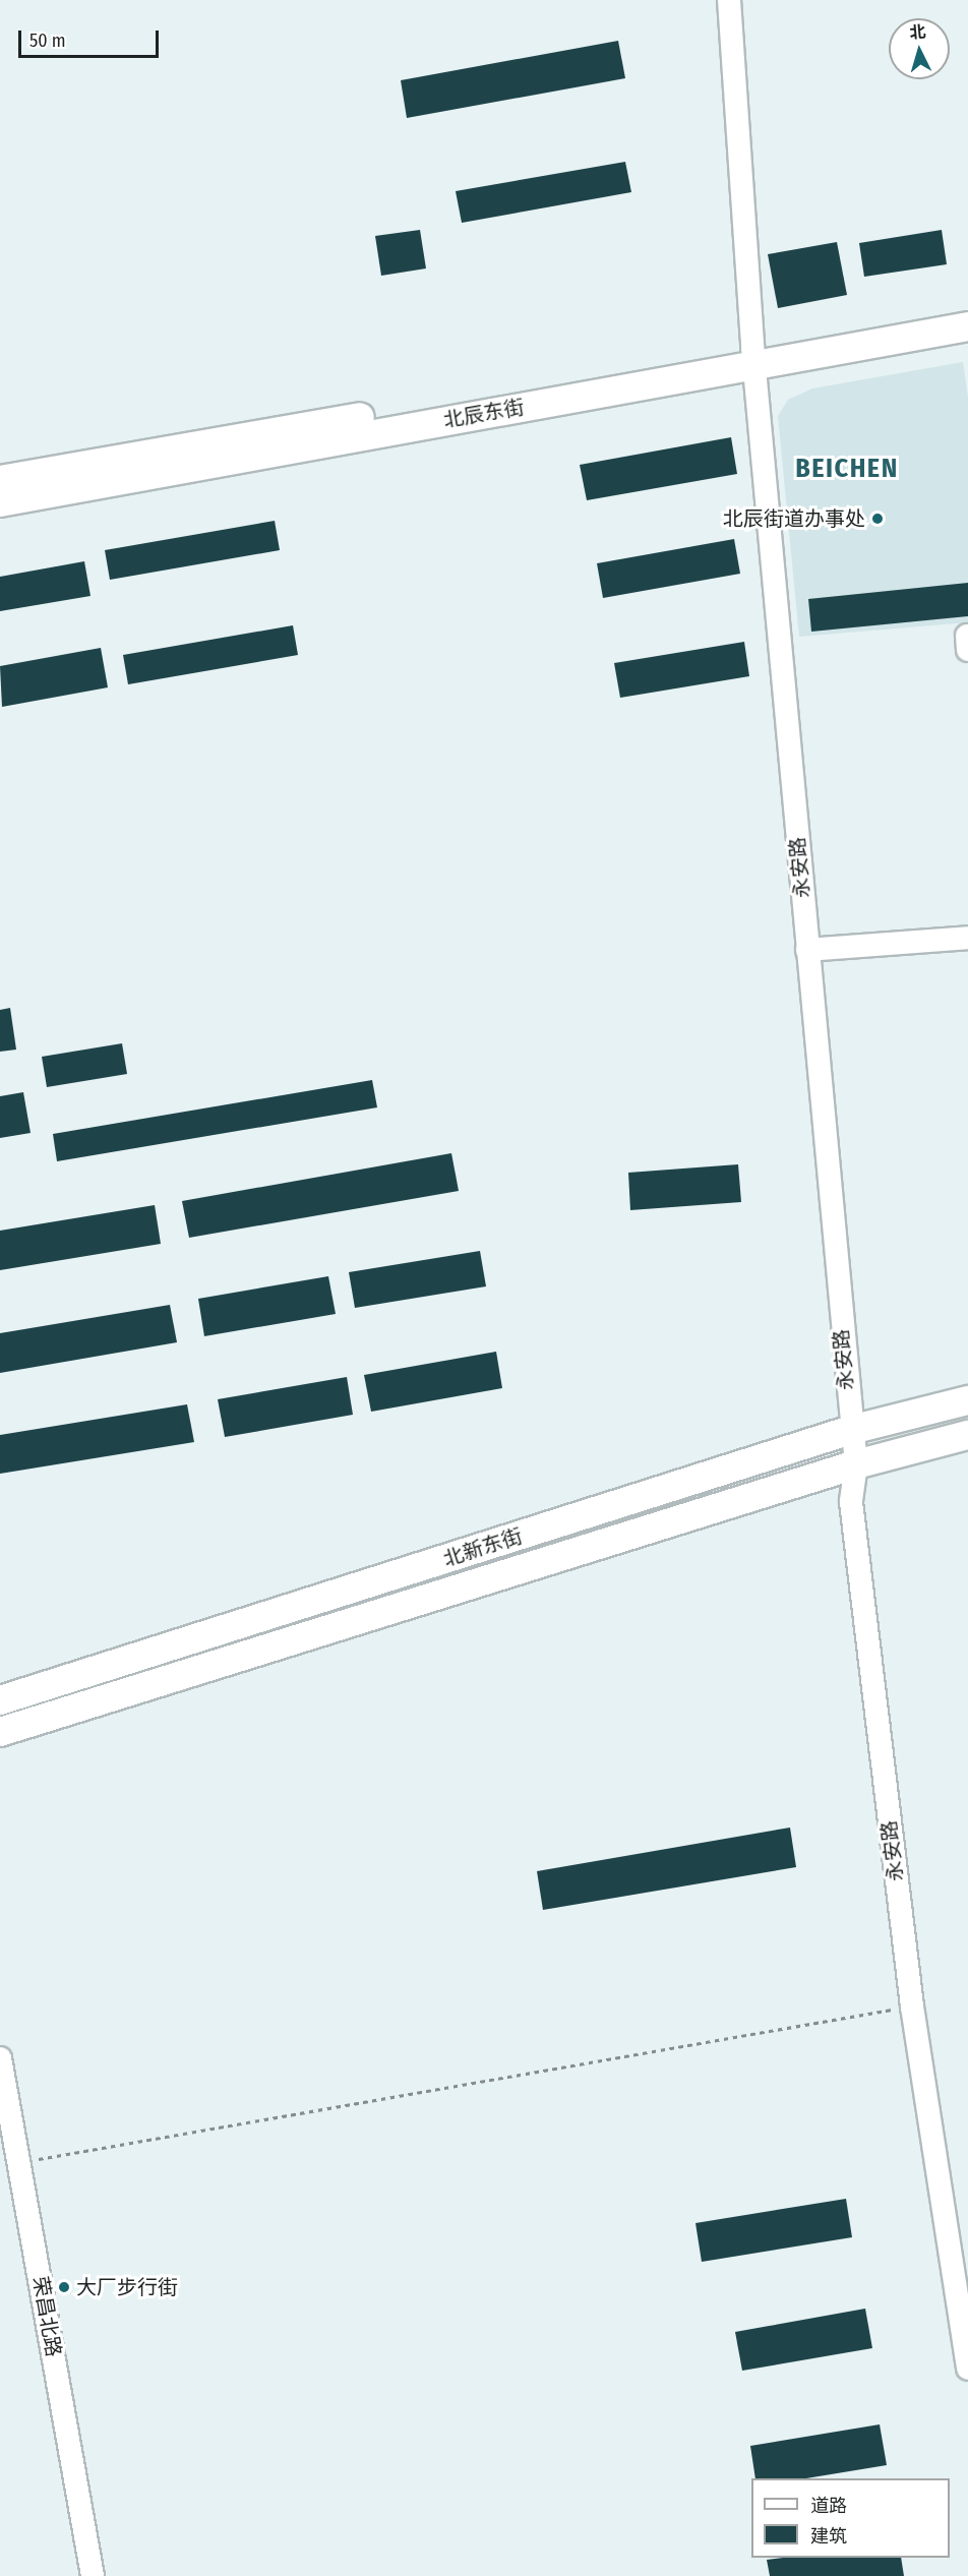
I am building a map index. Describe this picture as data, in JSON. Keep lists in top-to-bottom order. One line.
{"streets":{"main road":["北辰东街","北新东街"],"street":["永安路","荣昌北路"]},"crossings":[["北辰东街","永安路"],["永安路","北新东街"]],"districts":["BEICHEN"],"places":["北辰街道办事处","大厂步行街"],"legend":["道路","建筑"],"scale_bar":"50 m","north":"top"}
